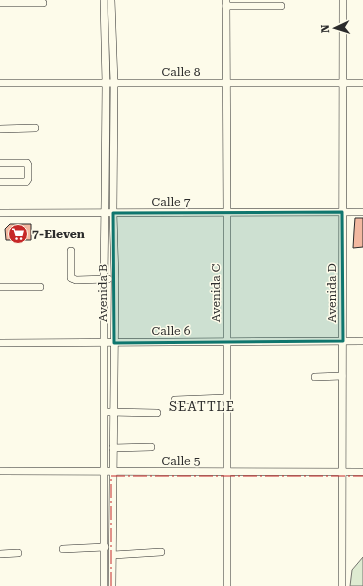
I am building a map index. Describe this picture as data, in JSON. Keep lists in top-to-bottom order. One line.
{"streets":{"street":["Calle 8","Calle 7","Avenida B","Avenida C","Avenida D","Calle 6","Calle 5"]},"crossings":[["Calle 8","Avenida B"],["Calle 8","Avenida C"],["Calle 8","Avenida D"],["Calle 7","Avenida B"],["Calle 7","Avenida C"],["Calle 7","Avenida D"],["Avenida B","Calle 6"],["Avenida B","Calle 5"],["Avenida C","Calle 6"],["Avenida C","Calle 5"],["Avenida D","Calle 6"],["Avenida D","Calle 5"]],"districts":["SEATTLE"],"places":{"supermarket":["7-Eleven"]},"north":"left"}
